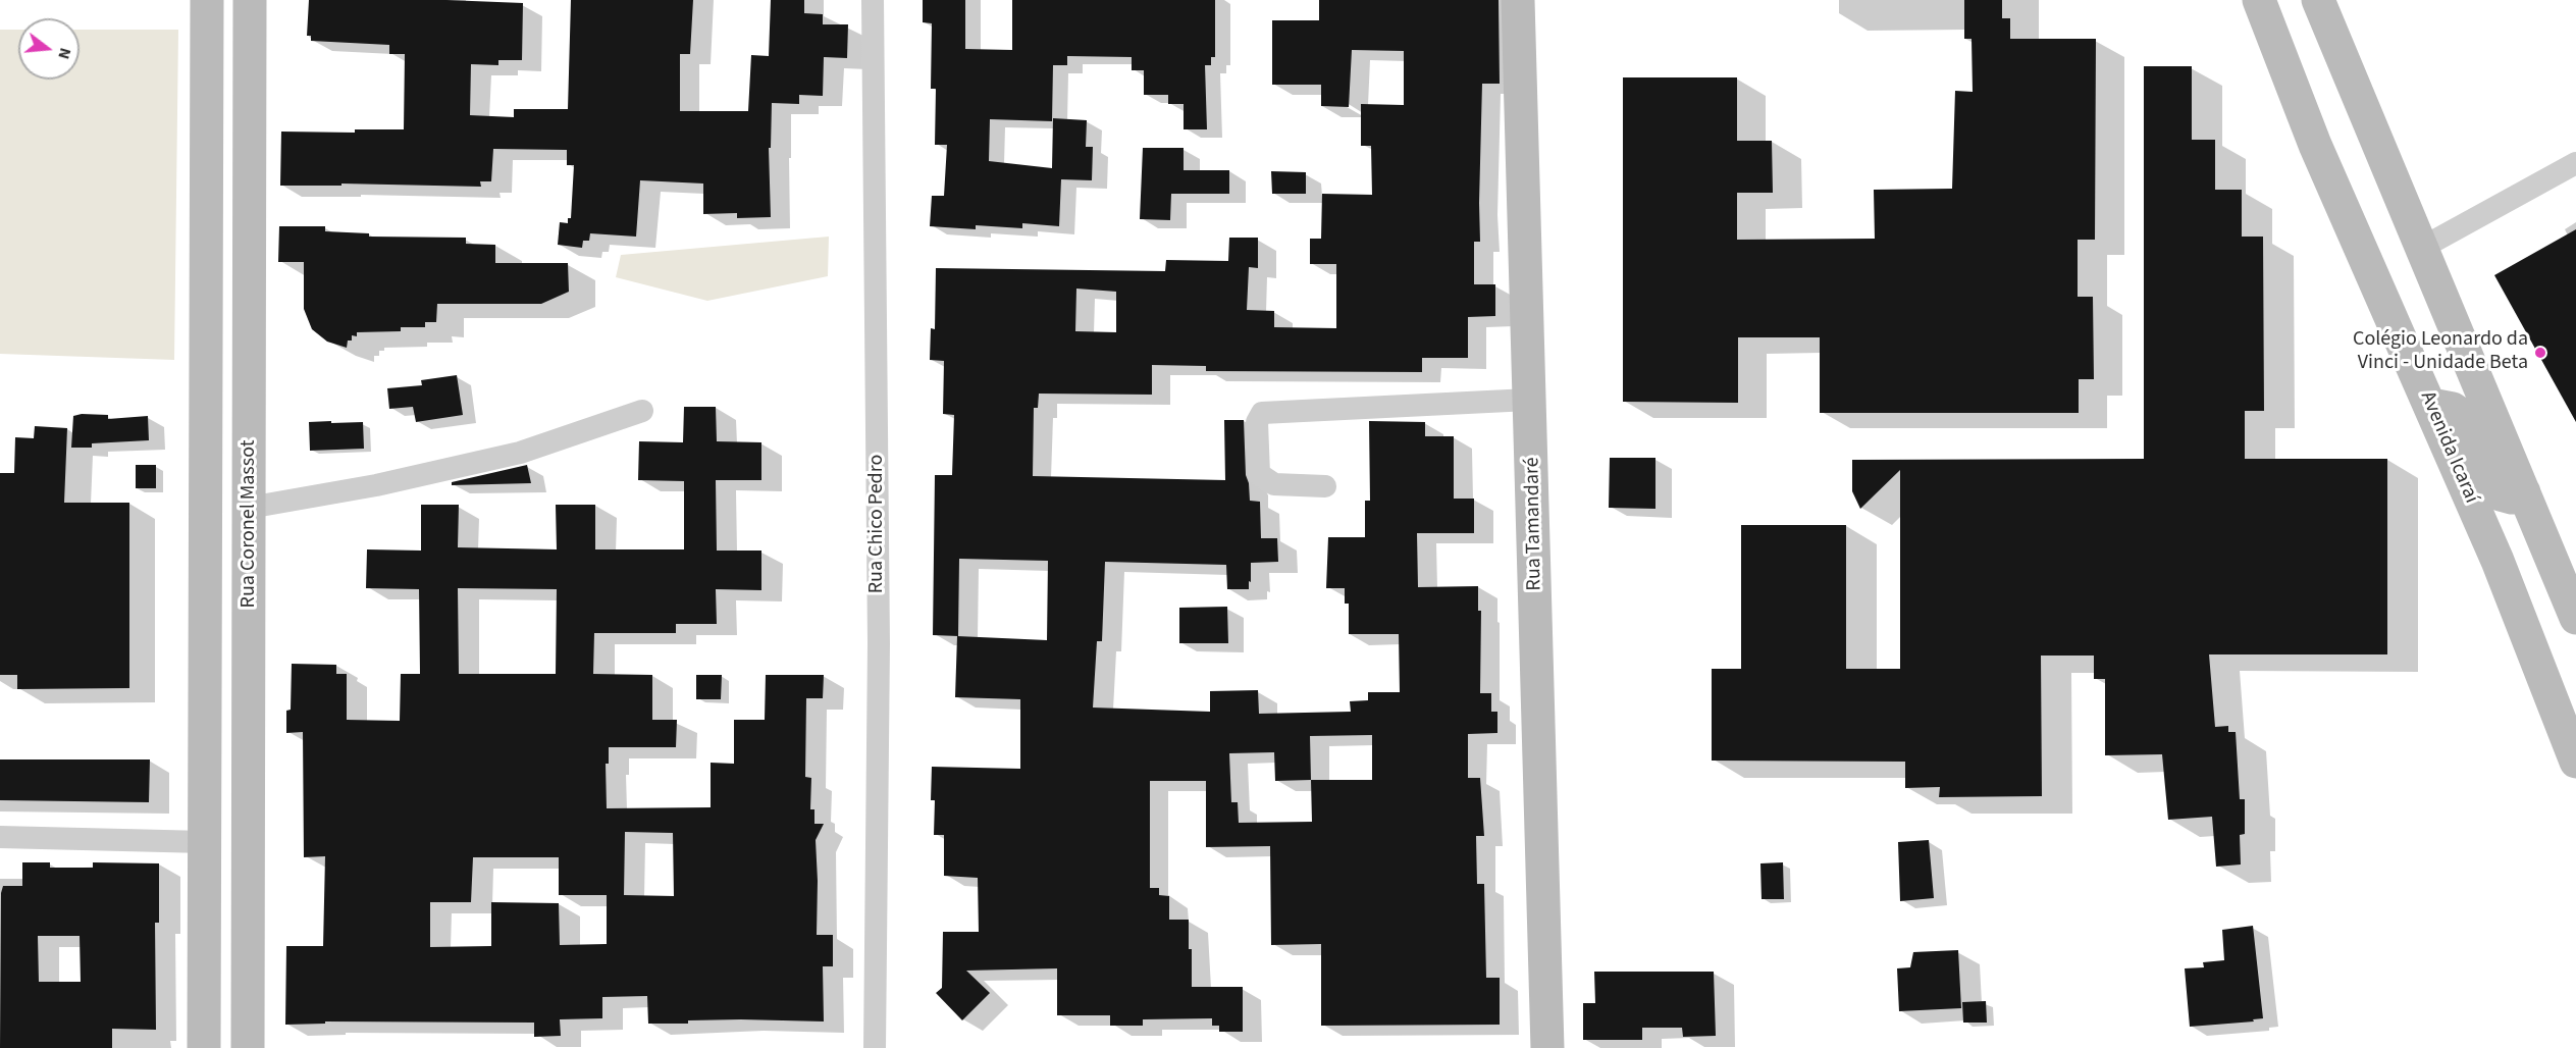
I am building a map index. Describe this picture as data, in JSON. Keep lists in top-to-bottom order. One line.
{"streets":{"street":["Avenida Icaraí","Rua Coronel Massot","Rua Chico Pedro","Rua Tamandaré"]},"places":["Colégio Leonardo da Vinci - Unidade Beta"],"north":"right"}
